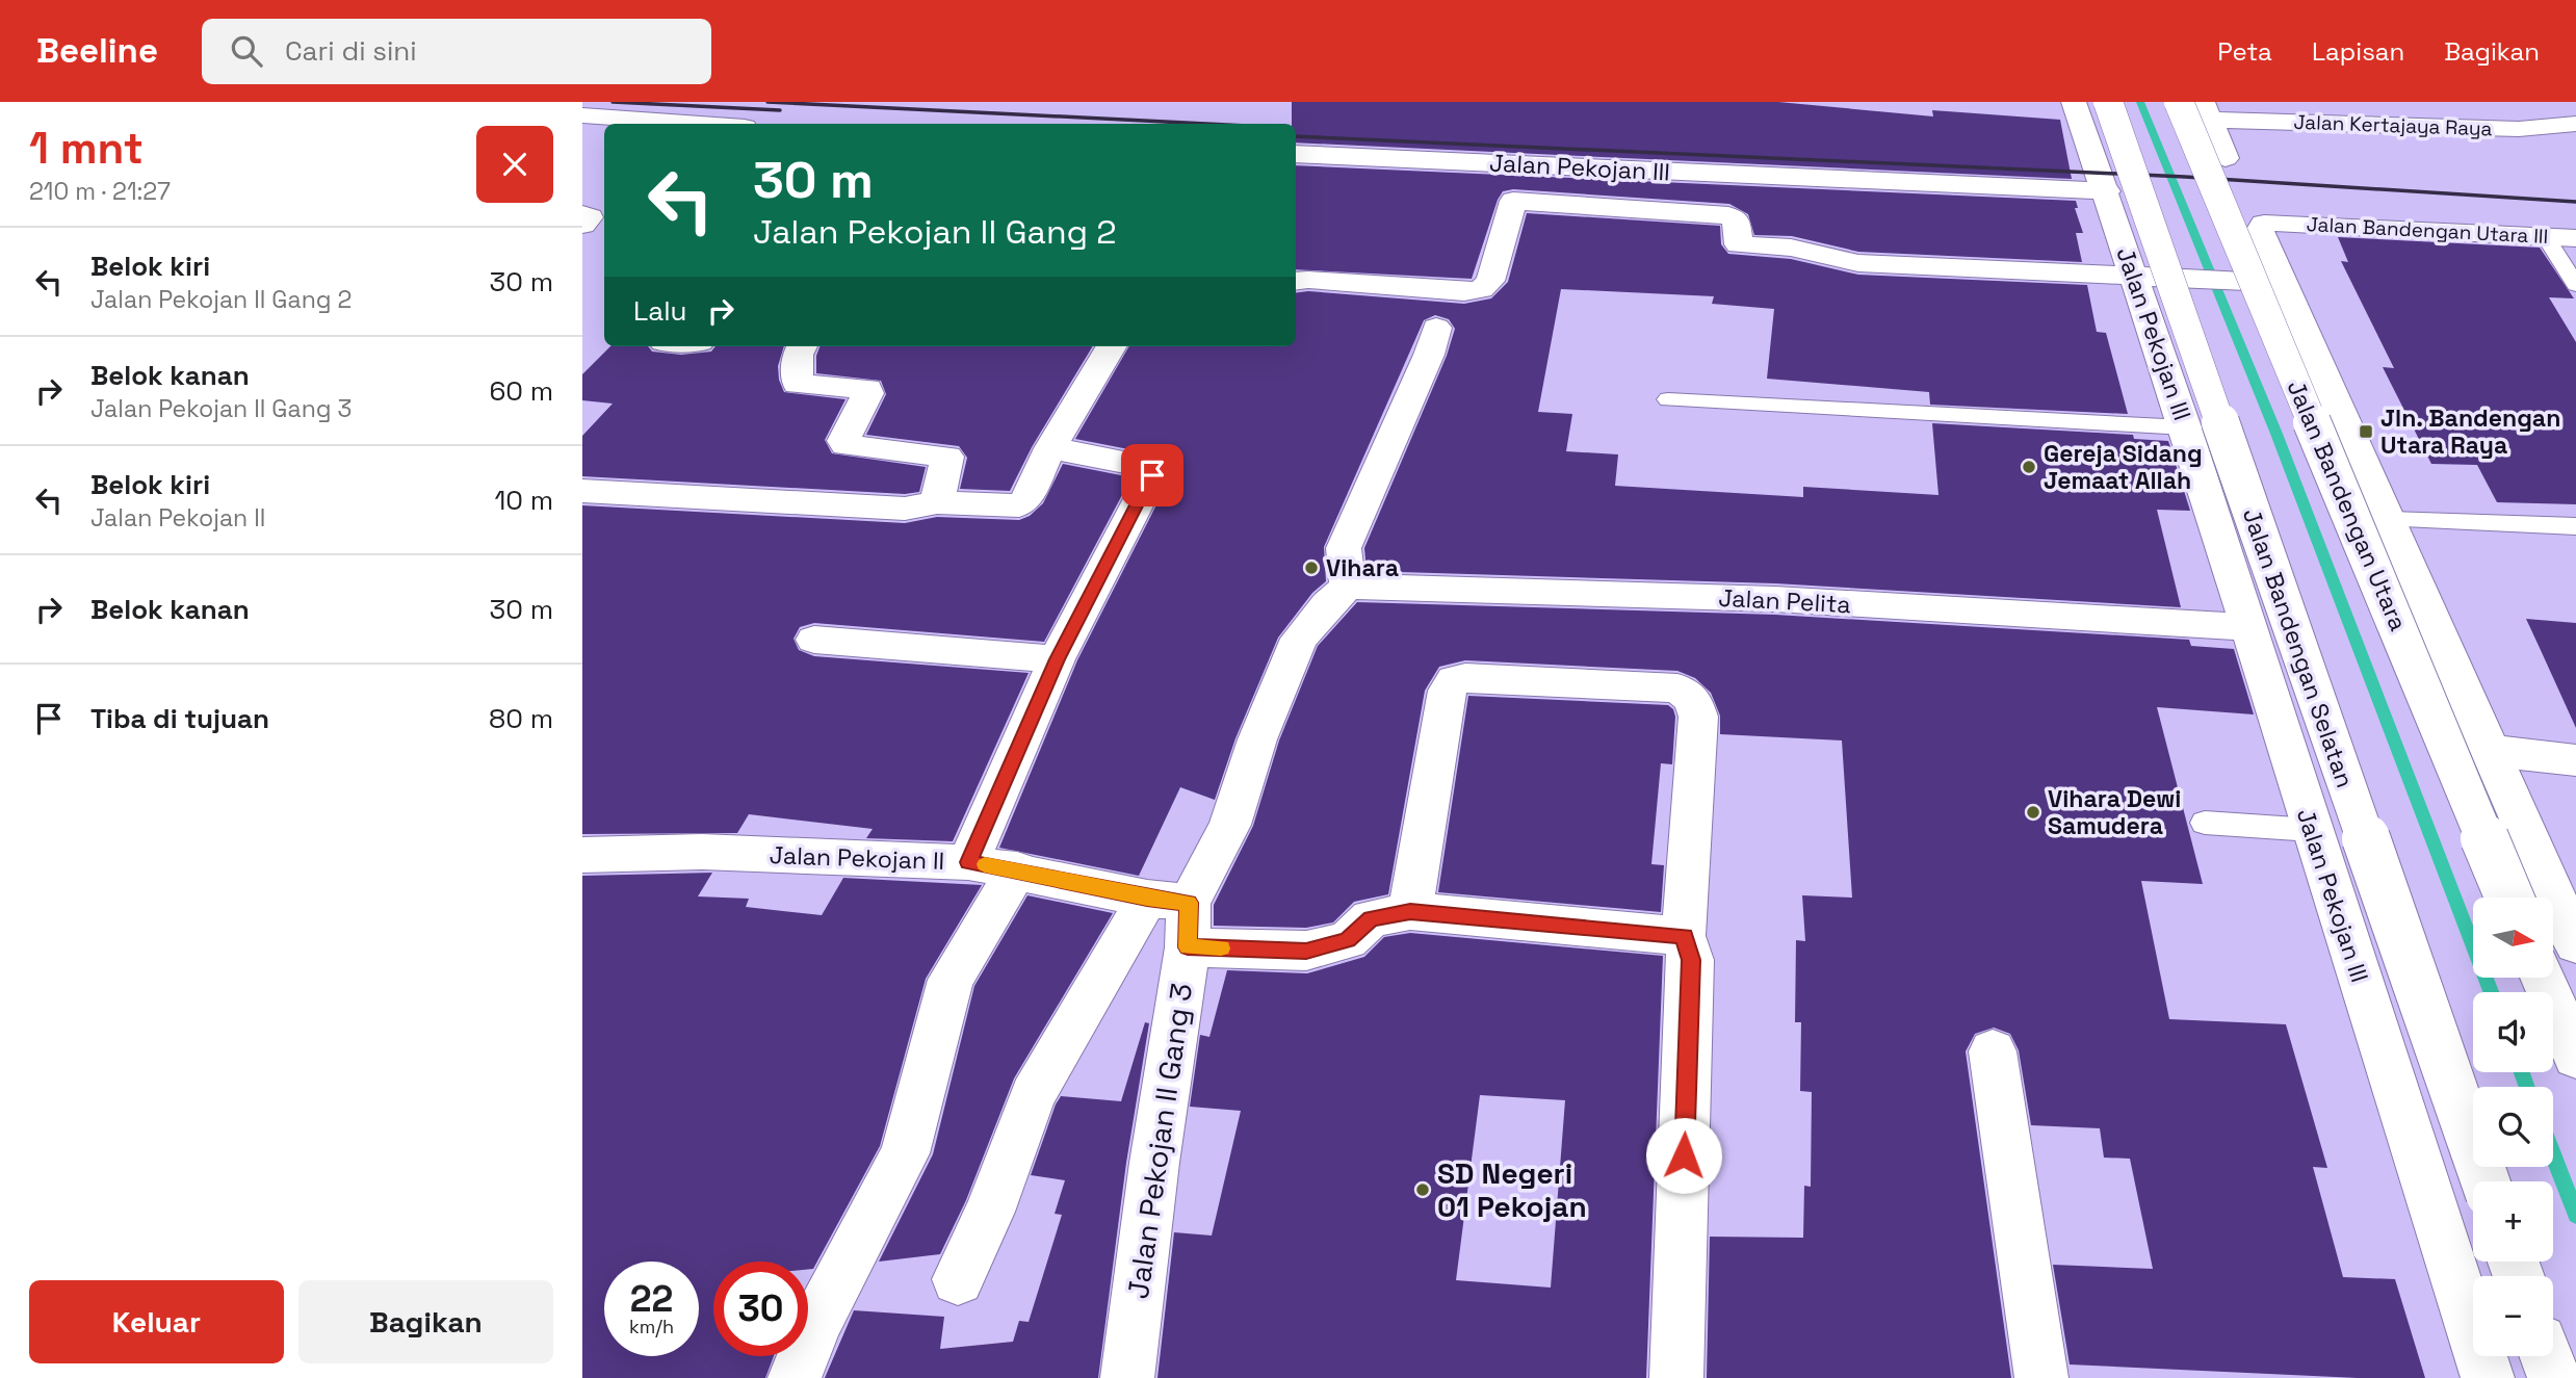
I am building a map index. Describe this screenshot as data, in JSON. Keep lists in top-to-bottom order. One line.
{"streets":{"street":["Jalan Kertajaya Raya","Jalan Pekojan III","Jalan Bandengan Utara III","Jalan Bandengan Utara","Jalan Pelita","Jalan Bandengan Selatan","Jalan Pekojan II","Jalan Pekojan II Gang 3"]},"crossings":[["Jalan Pekojan III","Jalan Pelita"],["Jalan Pekojan II","Jalan Pekojan II Gang 3"]],"places":{"transit":["Jln. Bandengan Utara Raya"],"other":["Gereja Sidang Jemaat Allah","Vihara","Vihara Dewi Samudera","SD Negeri 01 Pekojan"]},"north":"right","page":{"header":"Beeline","search":"Cari di sini","nav":["Peta","Lapisan","Bagikan"],"heading":["1 mnt","210 m · 21:27"],"turn":["30 m","Jalan Pekojan II Gang 2"],"list":[{"name":"Belok kiri","note":"Jalan Pekojan II Gang 2","value":"30 m"},{"name":"Belok kanan","note":"Jalan Pekojan II Gang 3","value":"60 m"},{"name":"Belok kiri","note":"Jalan Pekojan II","value":"10 m"},{"name":"Belok kanan","value":"30 m"},{"name":"Tiba di tujuan","value":"80 m"}],"then":"Lalu","map_buttons":["+","−"],"speed":"22 km/h","limit":"30","buttons":["Keluar","Bagikan"]}}
